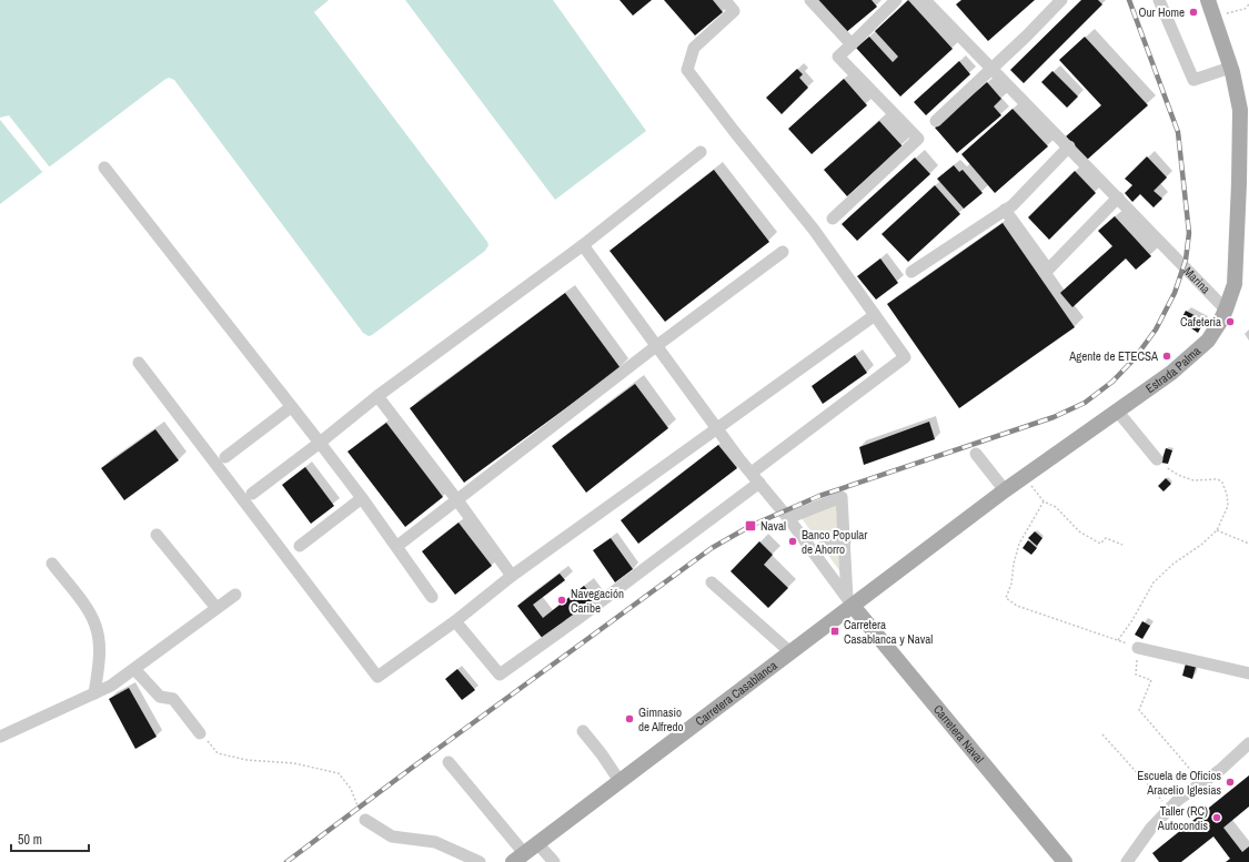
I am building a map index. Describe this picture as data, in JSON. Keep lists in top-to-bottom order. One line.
{"streets":{"main road":["Estrada Palma","Carretera Casablanca","Carretera Naval"],"street":["Marina"]},"crossings":[["Marina","Estrada Palma"],["Estrada Palma","Carretera Casablanca"],["Estrada Palma","Carretera Naval"],["Carretera Casablanca","Carretera Naval"]],"places":{"other":["Our Home","Cafeteria","Agente de ETECSA","Banco Popular de Ahorro","Navegación Caribe","Gimnasio de Alfredo","Escuela de Oficios Aracelio Iglesias","Taller (RC) Autocondis"],"transit":["Naval","Carretera Casablanca y Naval"]},"scale_bar":"50 m"}
